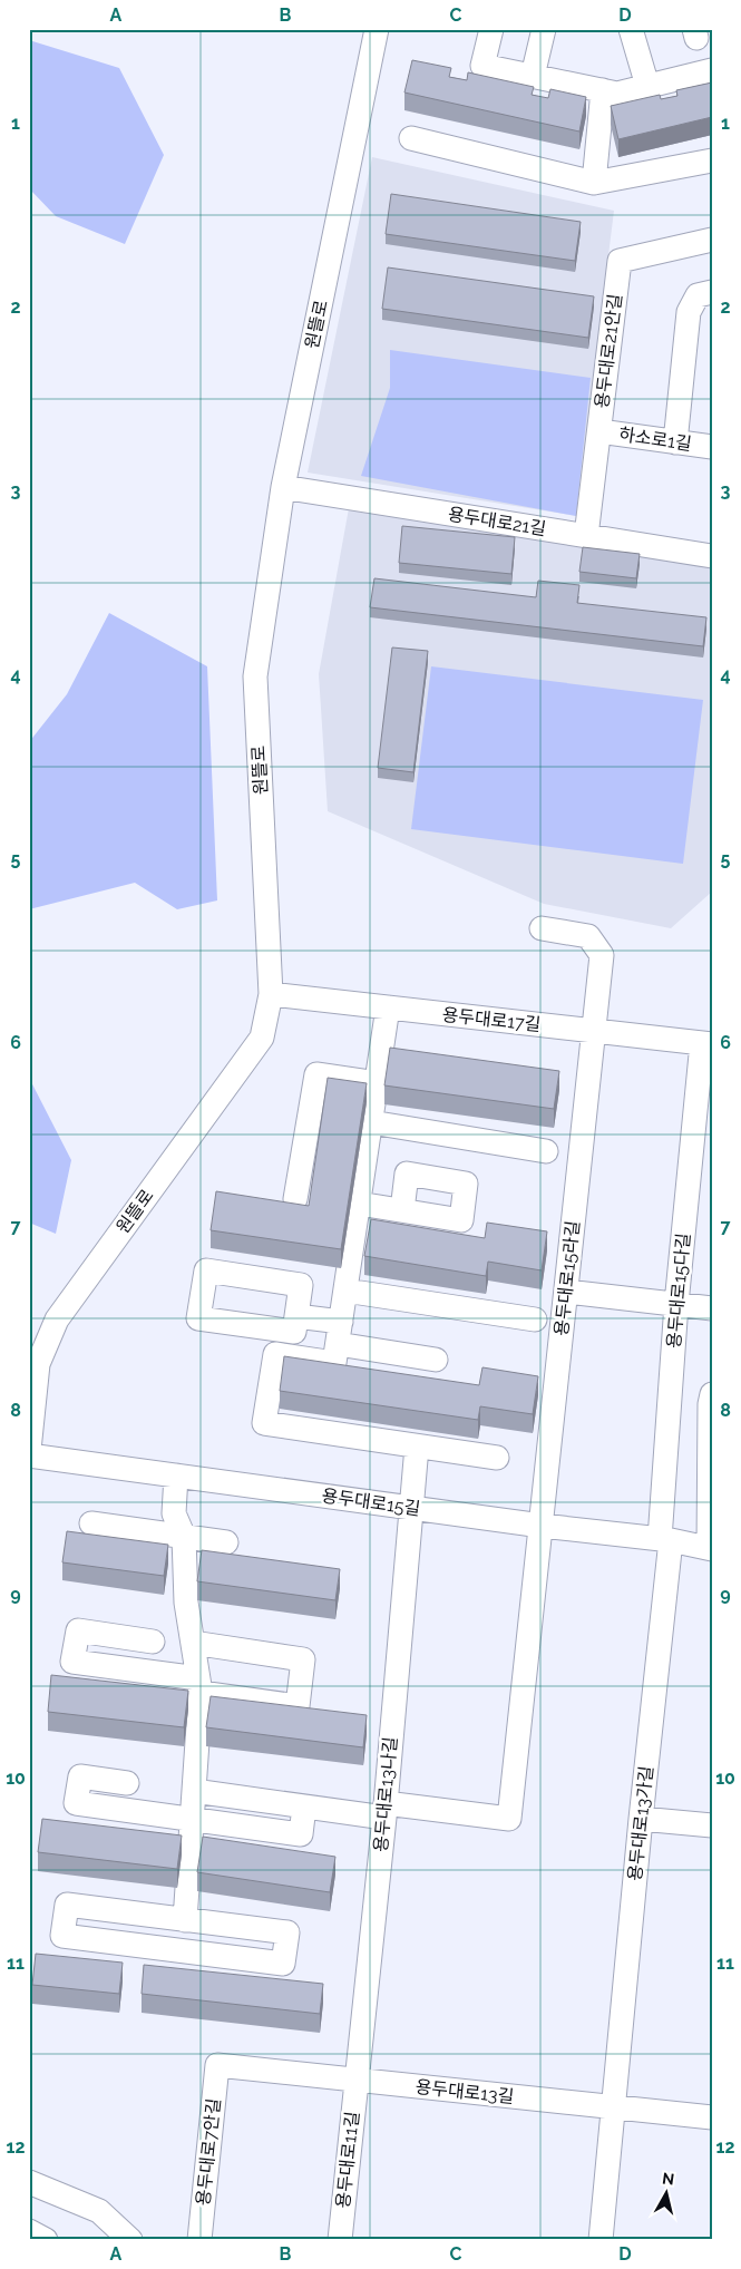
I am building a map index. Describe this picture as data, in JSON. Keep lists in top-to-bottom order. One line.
{"streets":{"street":["원뜰로","용두대로21안길","하소로1길","용두대로21길","용두대로17길","용두대로15라길","용두대로15다길","용두대로15길","용두대로13나길","용두대로13가길","용두대로13길","용두대로7안길","용두대로11길"]},"crossings":[["원뜰로","용두대로21길"],["원뜰로","용두대로17길"],["용두대로21안길","하소로1길"],["용두대로21안길","용두대로21길"],["용두대로17길","용두대로15라길"],["용두대로17길","용두대로15다길"],["용두대로15라길","용두대로15길"],["용두대로15라길","용두대로13나길"],["용두대로15다길","용두대로15길"],["용두대로15다길","용두대로13가길"],["용두대로15길","용두대로13나길"],["용두대로15길","용두대로13가길"],["용두대로13나길","용두대로13길"],["용두대로13나길","용두대로11길"],["용두대로13가길","용두대로13길"],["용두대로13길","용두대로7안길"],["용두대로13길","용두대로11길"]],"north":"top","grid":{"columns":["A","B","C","D"],"rows":["1","2","3","4","5","6","7","8","9","10","11","12"]}}
